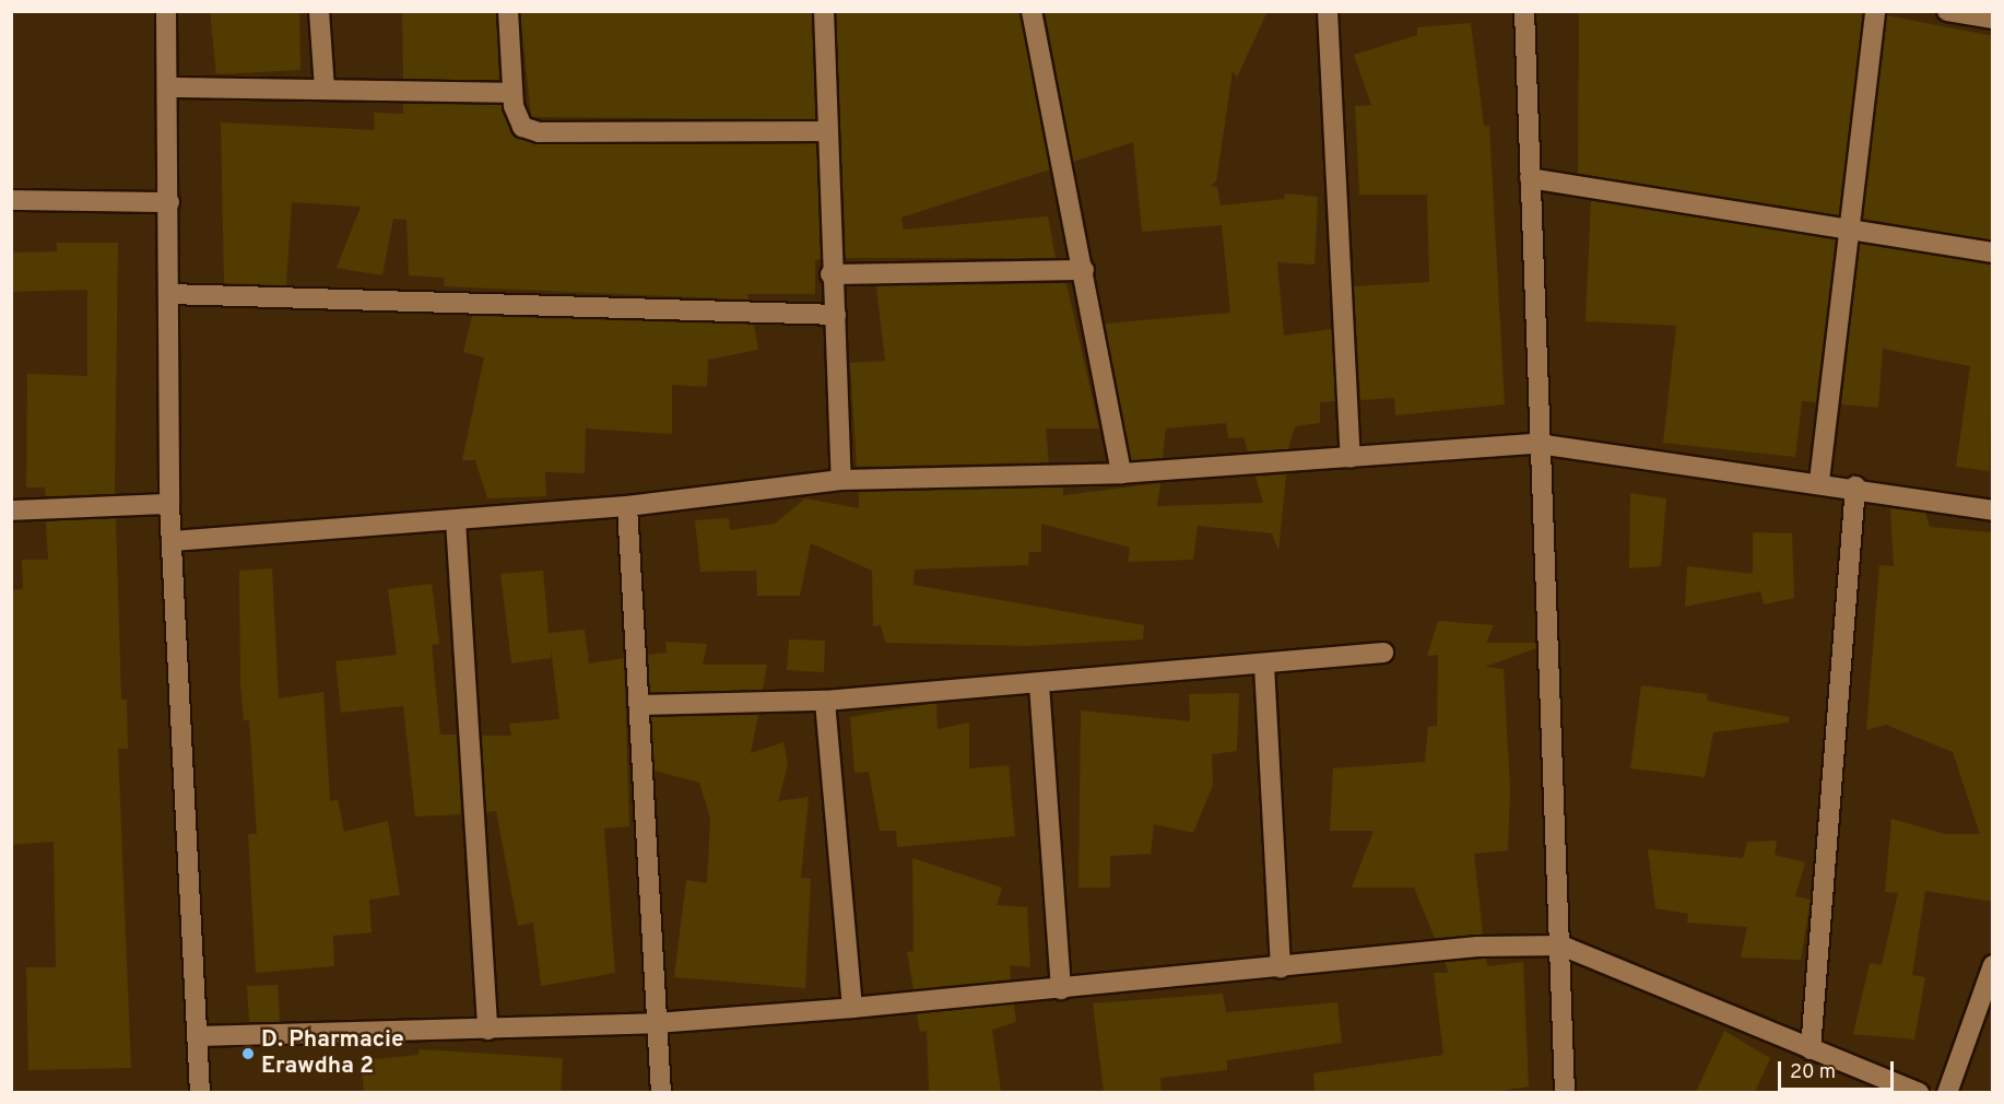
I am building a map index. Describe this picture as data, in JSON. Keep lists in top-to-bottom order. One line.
{"places":["D. Pharmacie Erawdha 2"],"scale_bar":"20 m"}
